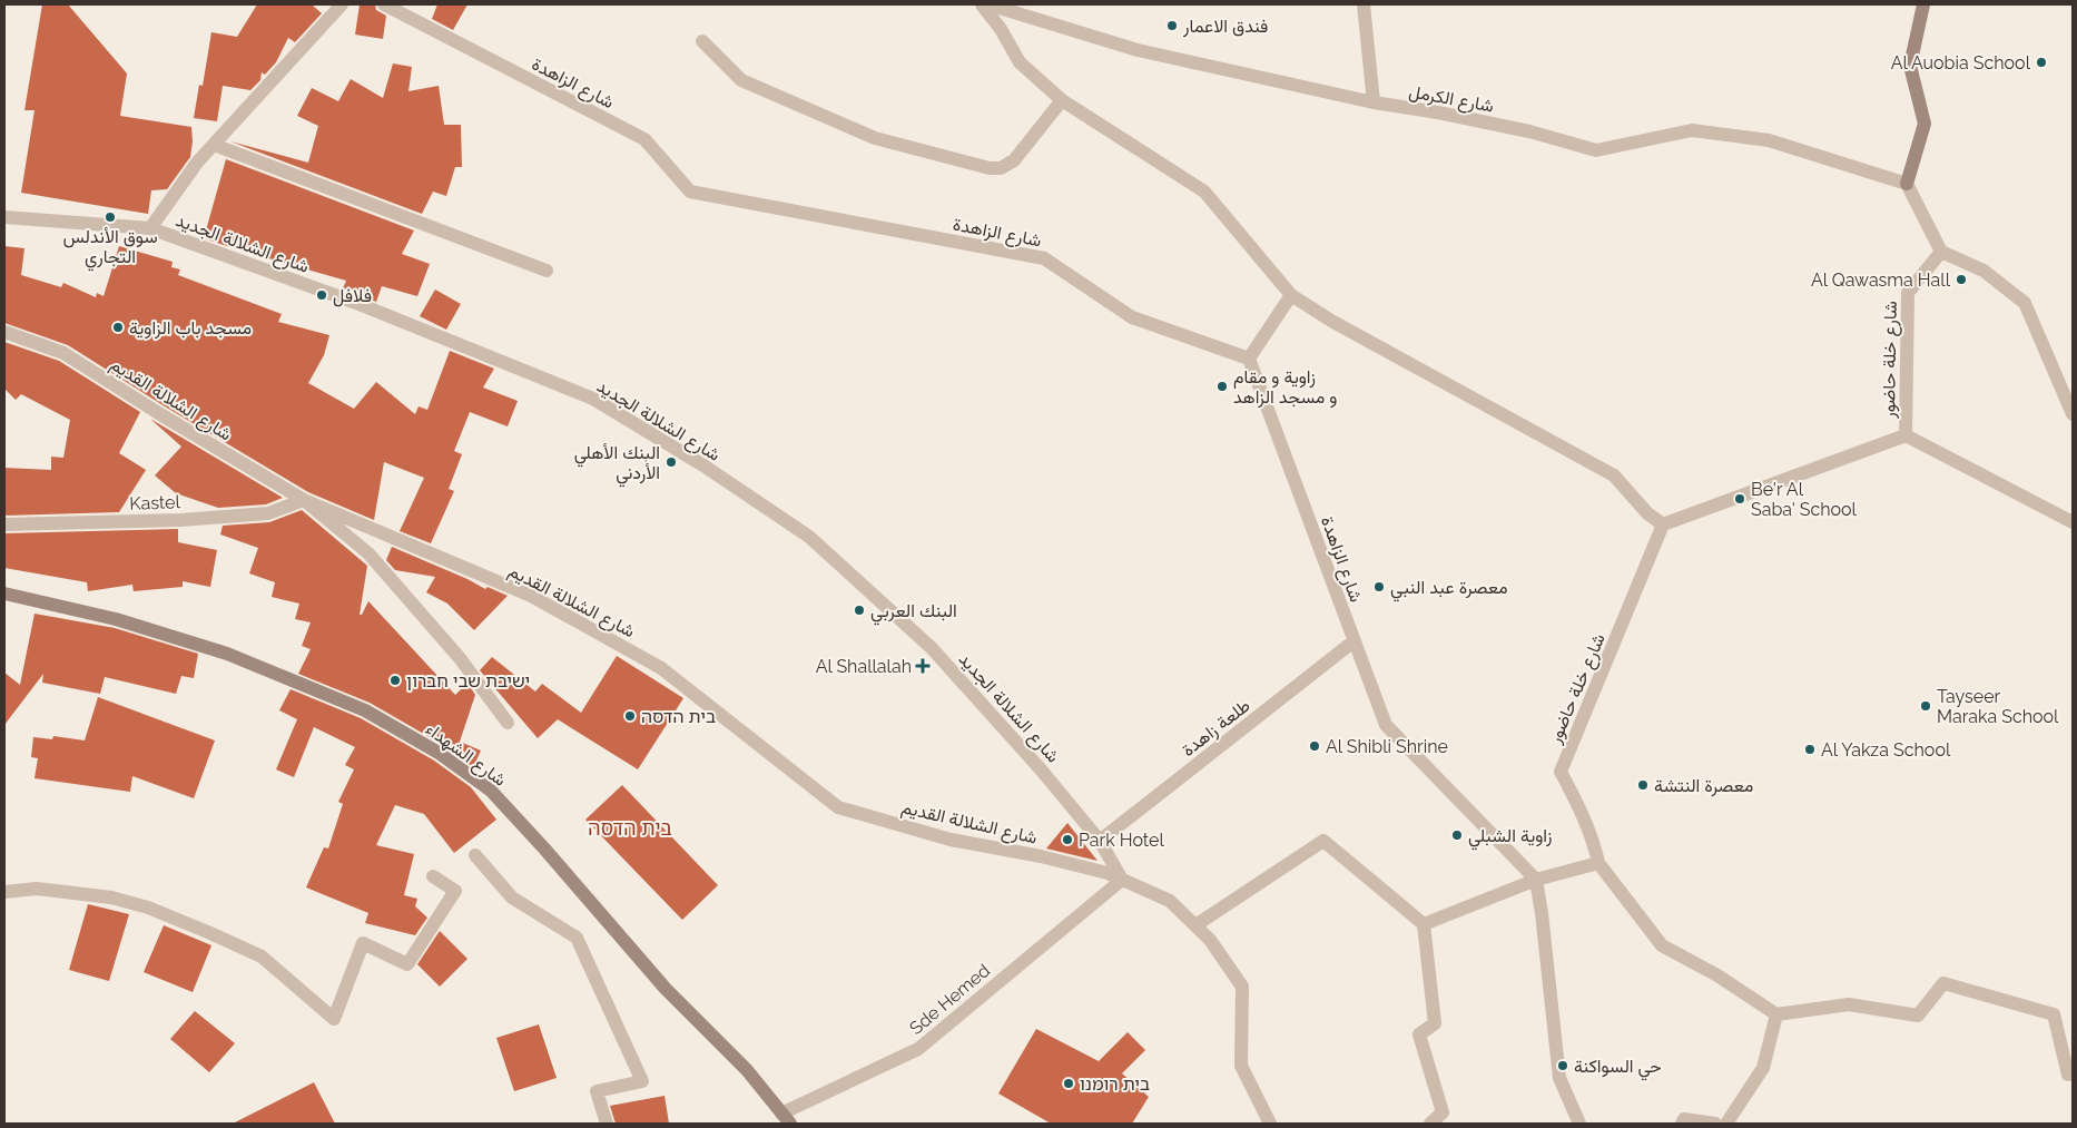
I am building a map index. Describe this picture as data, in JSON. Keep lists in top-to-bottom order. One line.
{"streets":{"street":["شارع الزاهدة","شارع الكرمل","شارع الشلالة الجديد","شارع خلة حاضور","شارع الشلالة القديم","Kastel","طلعة زاهدة","شارع الشهداء","Sde Hemed"]},"crossings":[["شارع الزاهدة","طلعة زاهدة"],["شارع الشلالة الجديد","شارع الشلالة القديم"],["شارع الشلالة الجديد","طلعة زاهدة"],["شارع الشلالة الجديد","Sde Hemed"],["شارع الشلالة القديم","Kastel"],["شارع الشلالة القديم","Sde Hemed"],["شارع الشهداء","Sde Hemed"]],"districts":["בית הדסה"],"places":{"other":["فندق الاعمار","Al Auobia School","سوق الأندلس التجاري","Al Qawasma Hall","فلافل","مسجد باب الزاوية","زاوية و مقام و مسجد الزاهد","البنك الأهلي الأردني","Be'r Al Saba' School","معصرة عبد النبي","البنك العربي","ישיבת שבי חברון","Tayseer Maraka School","בית הדסה","Al Shibli Shrine","Al Yakza School","معصرة النتشة","زاوية الشبلي","Park Hotel","حي السواكنة","בית רומנו"],"health":["Al Shallalah"]}}
